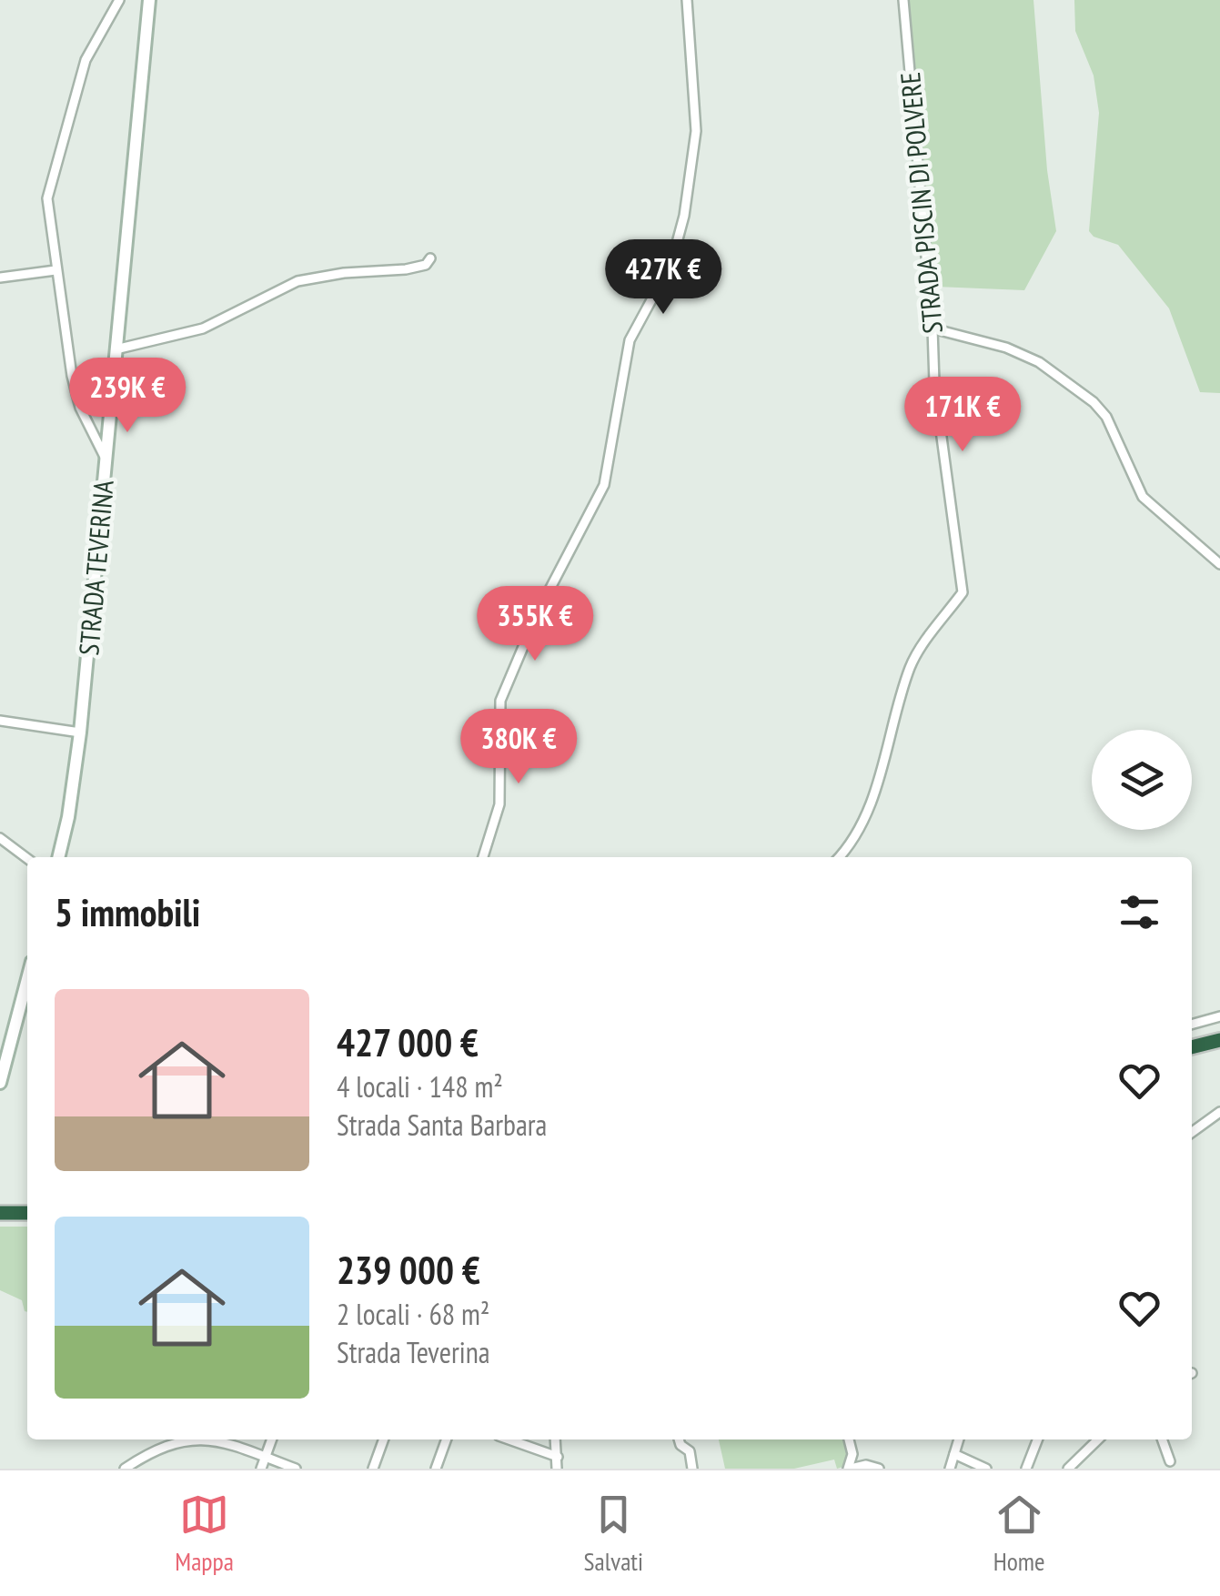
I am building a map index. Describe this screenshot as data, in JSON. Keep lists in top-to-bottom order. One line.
{"streets":{"main road":["STRADA TEVERINA"],"street":["STRADA PISCIN DI POLVERE"]},"page":{"price":["427K €","239K €","171K €","355K €","380K €"],"heading":"5 immobili","list":[{"name":"427 000 €","note":"4 locali · 148 m² · Strada Santa Barbara"},{"name":"239 000 €","note":"2 locali · 68 m² · Strada Teverina"}],"tabs":["Mappa","Salvati","Home"]}}
